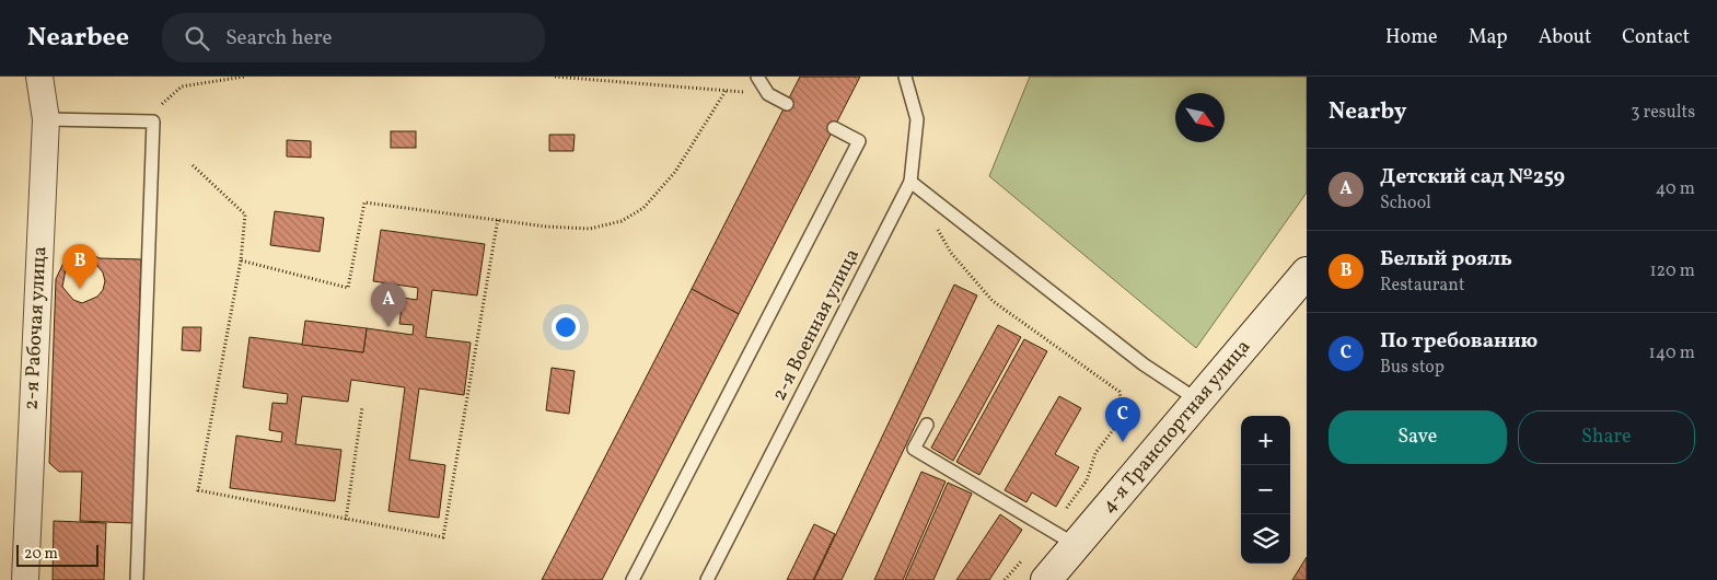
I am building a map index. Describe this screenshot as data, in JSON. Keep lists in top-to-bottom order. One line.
{"streets":{"main road":["4-я Транспортная улица"],"street":["2-я Рабочая улица"],"lane":["2-я Военная улица"]},"scale_bar":"20 m","north":"bottom right","page":{"header":"Nearbee","search":"Search here","nav":["Home","Map","About","Contact"],"heading":["Nearby","3 results"],"list":[{"mark":"A","name":"Детский сад №259","note":"School","value":"40 m"},{"mark":"B","name":"Белый рояль","note":"Restaurant","value":"120 m"},{"mark":"C","name":"По требованию","note":"Bus stop","value":"140 m"}],"pins":["B","A","C"],"buttons":["Save","Share"],"map_buttons":["+","−"],"scale":"20 m"}}
